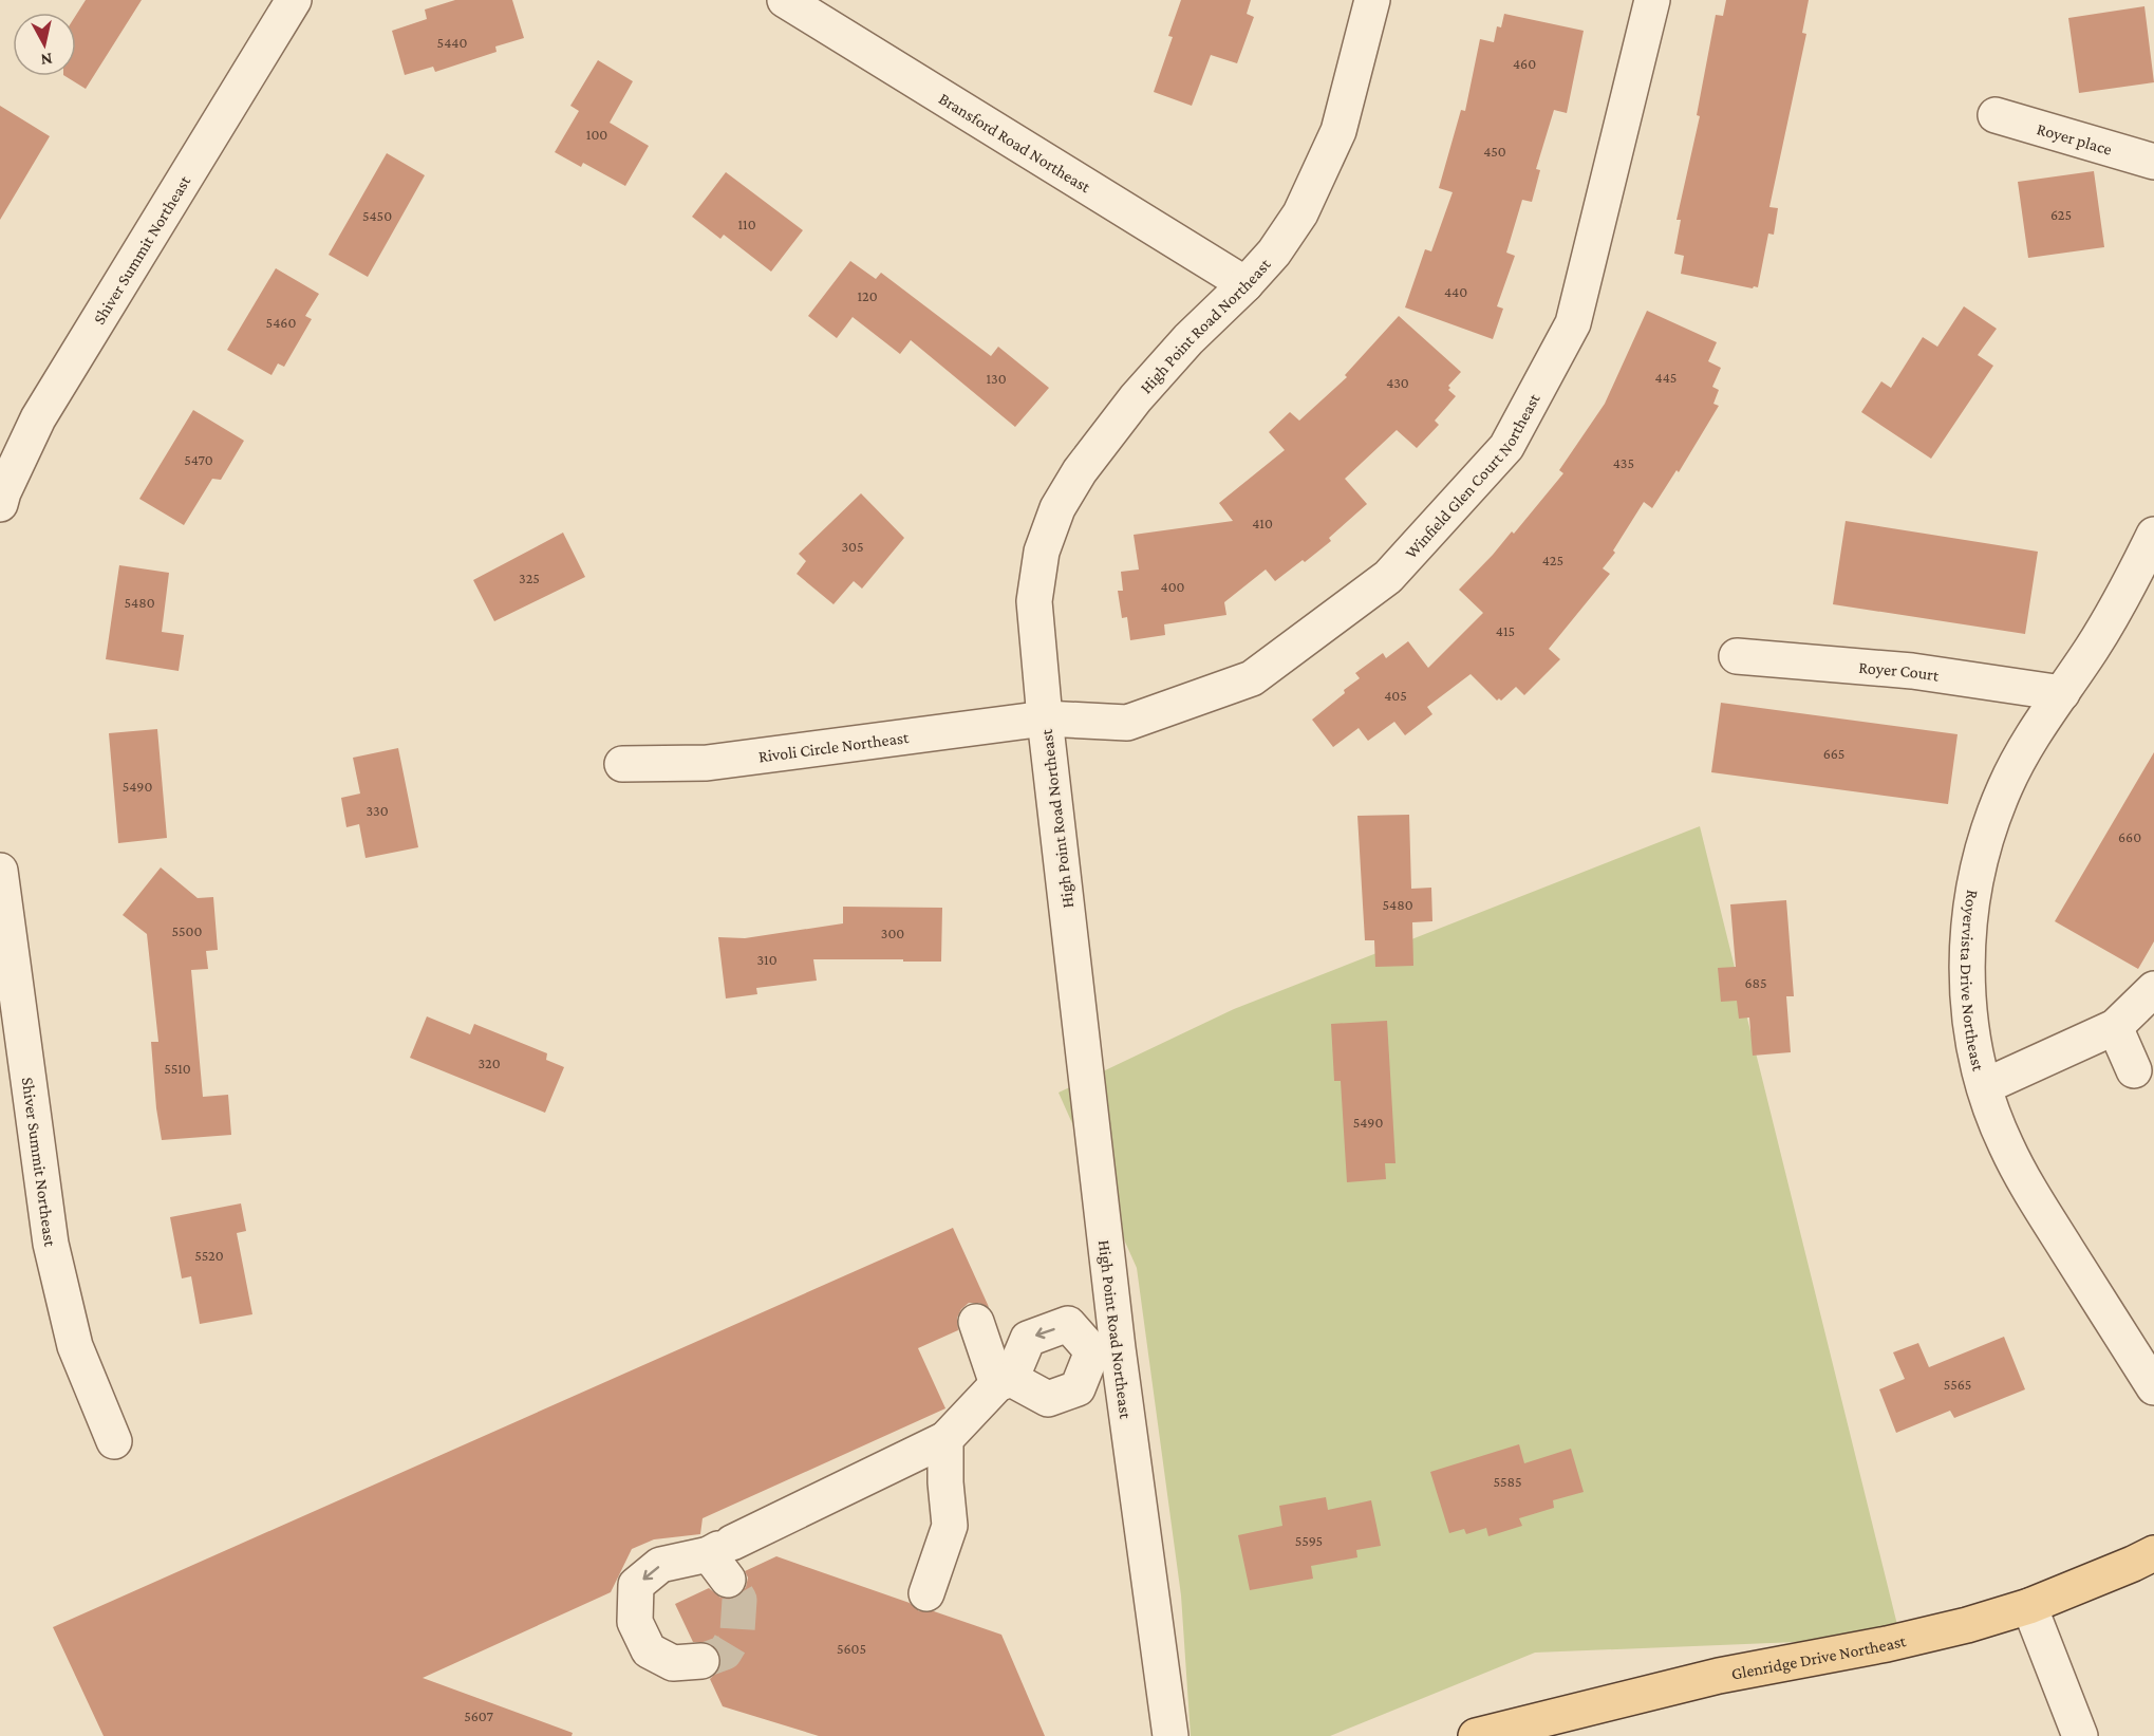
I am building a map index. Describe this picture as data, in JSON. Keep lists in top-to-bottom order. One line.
{"streets":{"main road":["Glenridge Drive Northeast"],"street":["Royer place","Bransford Road Northeast","Shiver Summit Northeast","High Point Road Northeast","Winfield Glen Court Northeast","Royer Court","Rivoli Circle Northeast","Royervista Drive Northeast"]},"crossings":[["Bransford Road Northeast","High Point Road Northeast"],["High Point Road Northeast","Winfield Glen Court Northeast"],["High Point Road Northeast","Rivoli Circle Northeast"],["Winfield Glen Court Northeast","Rivoli Circle Northeast"],["Royer Court","Royervista Drive Northeast"]],"house_numbers":["5440","460","100","450","625","5450","110","440","120","5460","445","130","430","5470","435","410","305","425","325","400","5480","415","405","665","5490","330","660","5480","5500","300","310","685","320","5510","5490","5520","5565","5585","5595","5605","5607"],"north":"bottom"}
